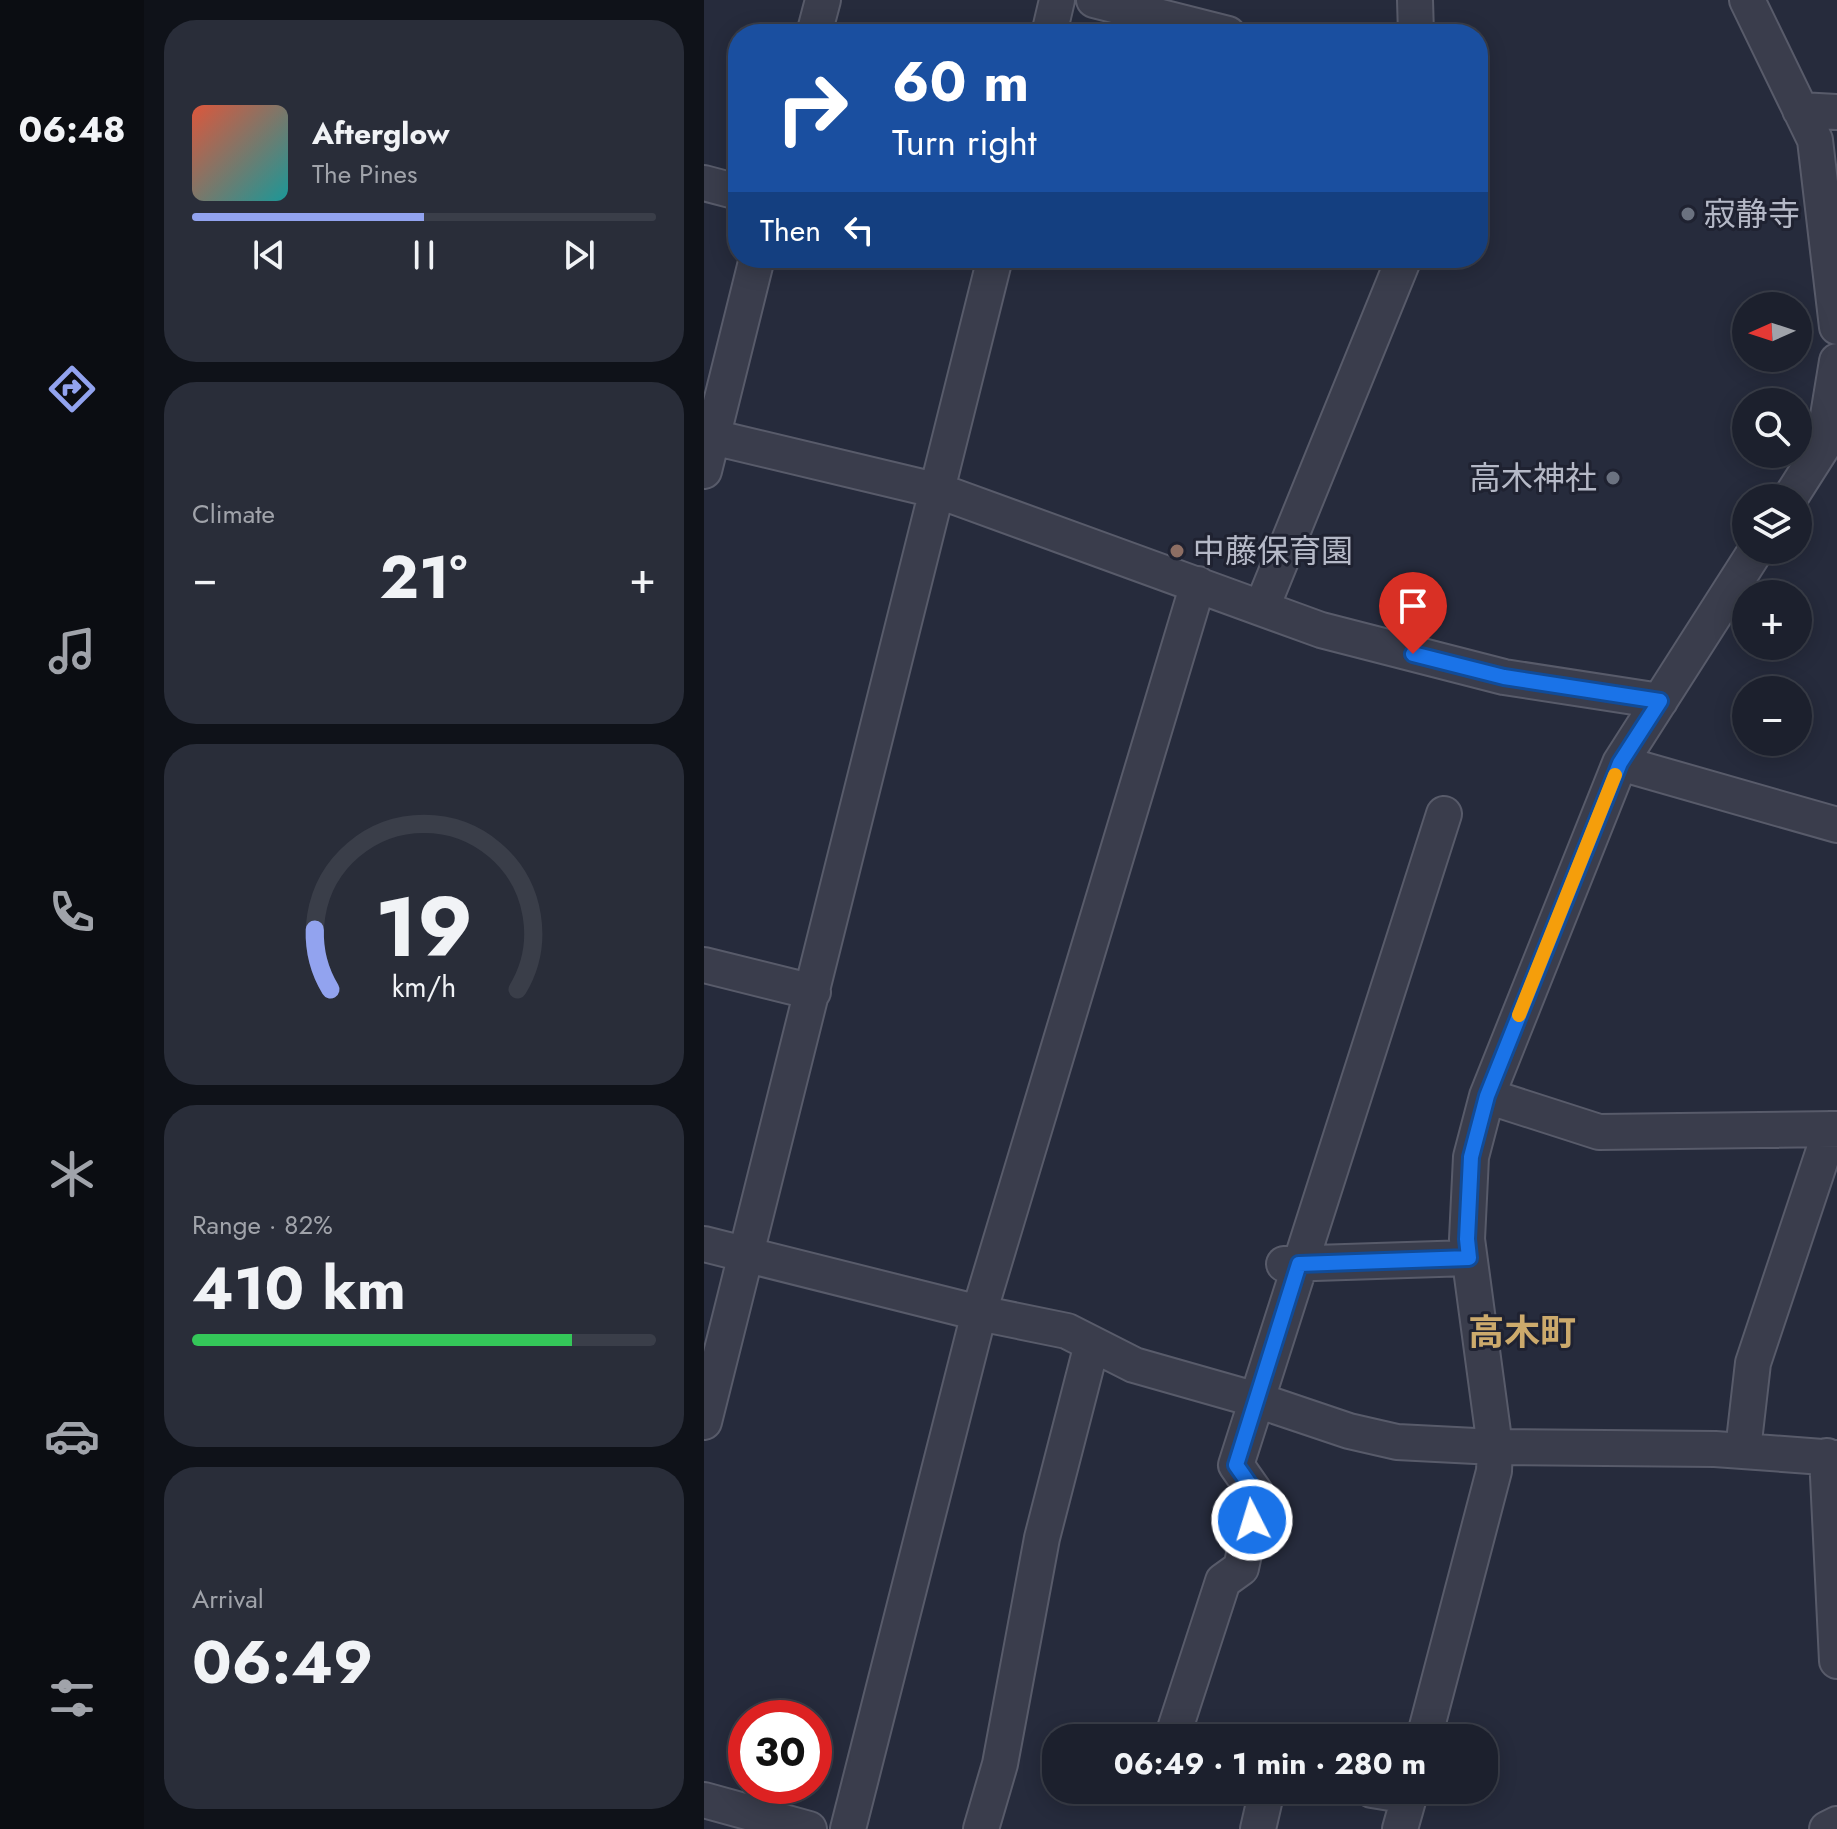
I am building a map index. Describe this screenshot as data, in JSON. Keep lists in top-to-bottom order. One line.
{"districts":["高木町"],"places":["寂静寺","高木神社","中藤保育園"],"north":"left","page":{"tabs":"06:48","turn":["60 m","Turn right"],"song":["Afterglow","The Pines"],"then":"Then","map_buttons":["+","−"],"tile":["Climate",["Range · 82%","410 km"],["Arrival","06:49"]],"heat":["−","21°","+"],"limit":"30","trip":"06:49 · 1 min · 280 m","gauge":["19","km/h"]}}
